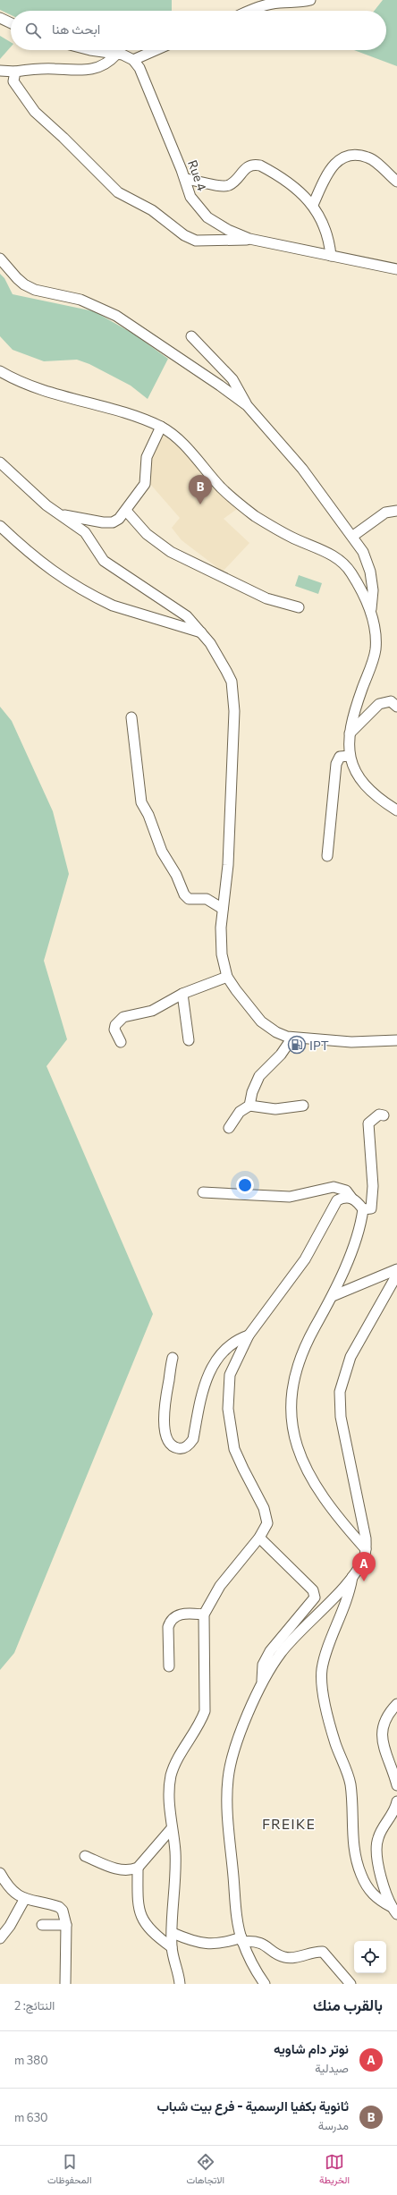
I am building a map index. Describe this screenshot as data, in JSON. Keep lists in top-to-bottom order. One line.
{"streets":{"street":["Rue 4"]},"districts":["FREIKE"],"places":{"fuel station":["IPT"]},"page":{"search":"ابحث هنا","pins":["B","A"],"heading":["بالقرب منك","النتائج: 2"],"list":[{"mark":"A","name":"نوتر دام شاويه","note":"صيدلية","value":"380 m"},{"mark":"B","name":"ثانوية بكفيا الرسمية - فرع بيت شباب","note":"مدرسة","value":"630 m"}],"nav":["الخريطة","الاتجاهات","المحفوظات"]}}
